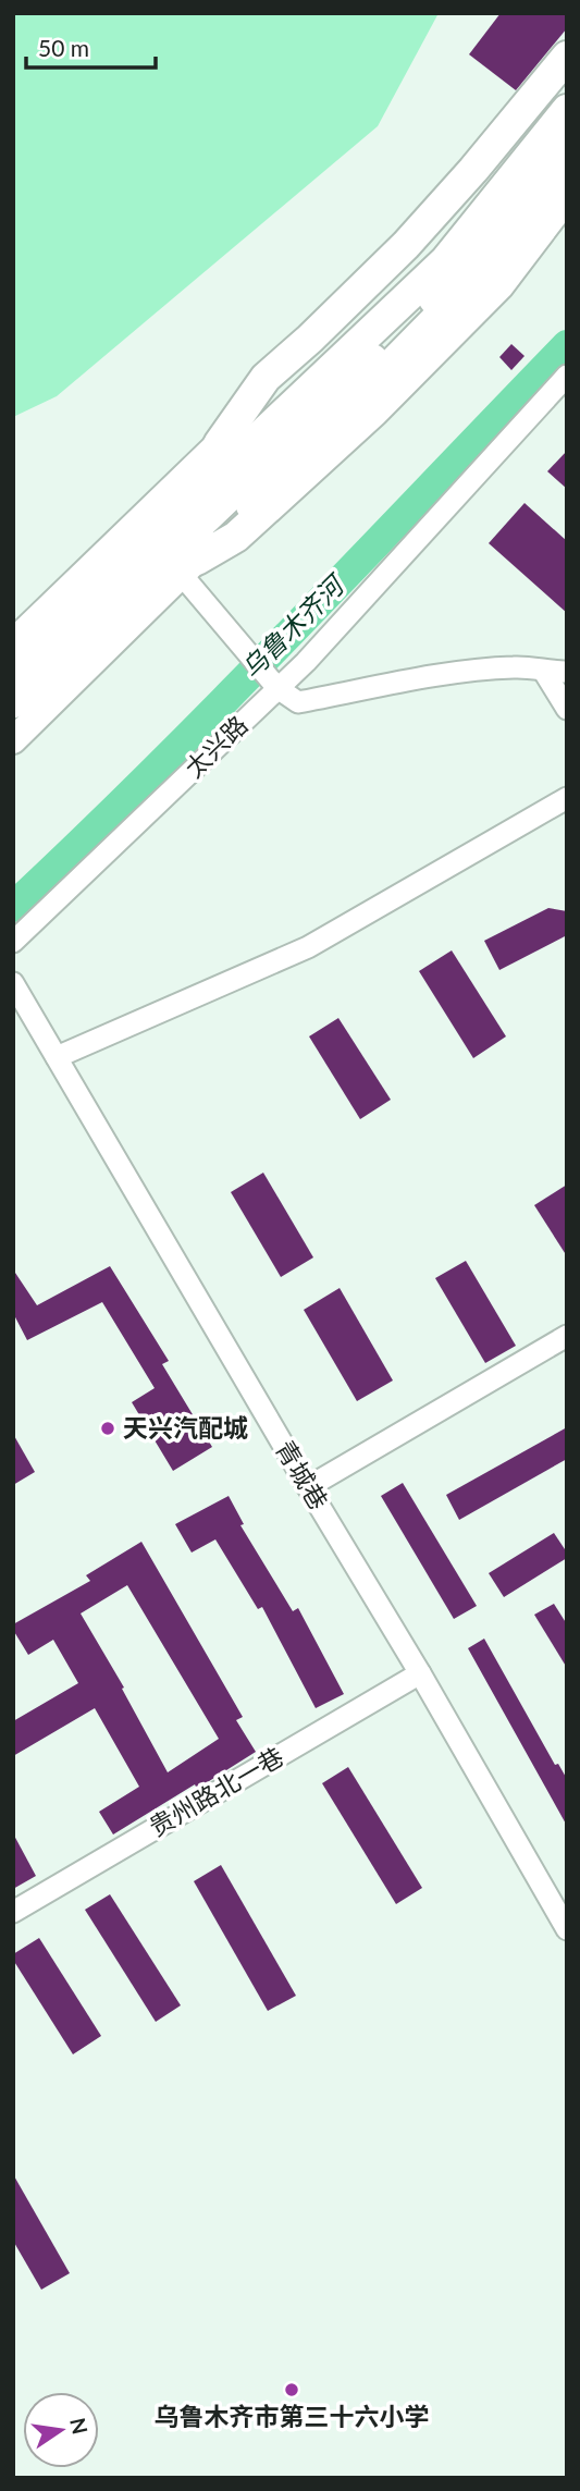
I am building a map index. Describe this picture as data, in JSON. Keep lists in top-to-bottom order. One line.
{"streets":{"street":["太兴路","青城巷","贵州路北一巷"]},"crossings":[["青城巷","贵州路北一巷"]],"water":["乌鲁木齐河"],"places":["天兴汽配城","乌鲁木齐市第三十六小学"],"scale_bar":"50 m","north":"right"}
